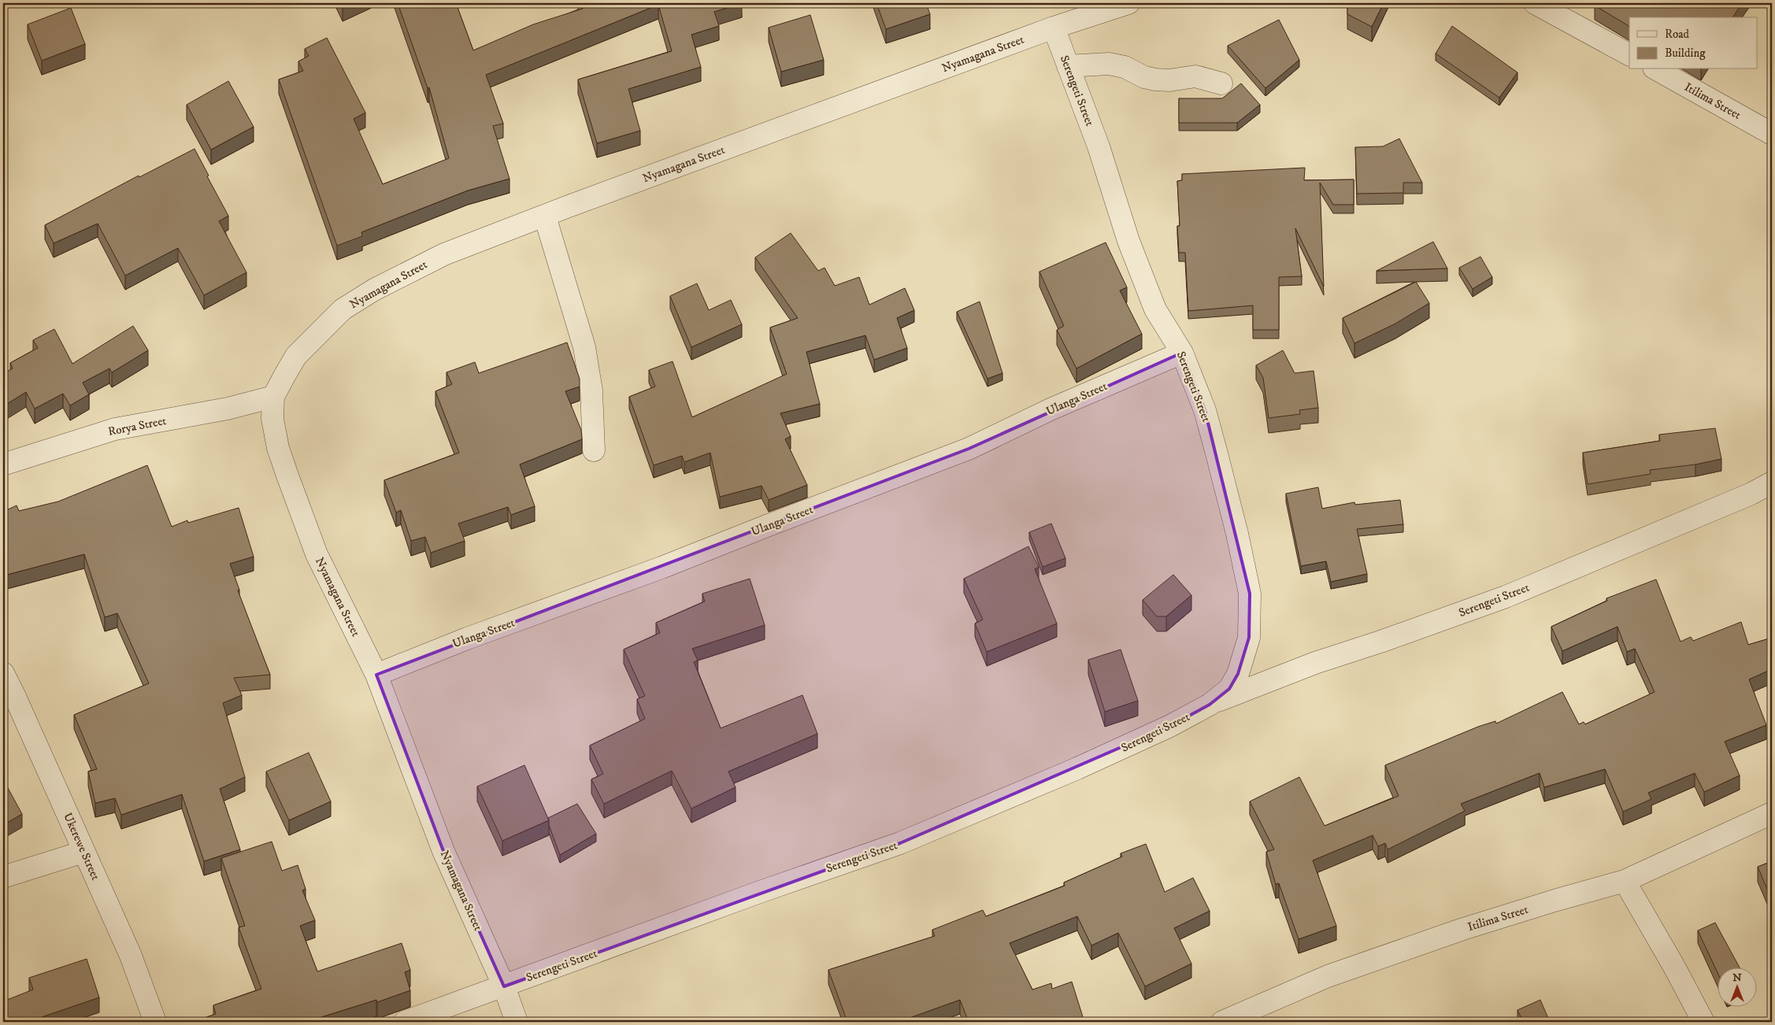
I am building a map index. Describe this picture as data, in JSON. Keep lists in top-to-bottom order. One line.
{"streets":{"street":["Nyamagana Street","Serengeti Street","Itilima Street","Ulanga Street","Rorya Street","Ukerewe Street"]},"crossings":[["Nyamagana Street","Serengeti Street"],["Nyamagana Street","Ulanga Street"],["Nyamagana Street","Rorya Street"],["Serengeti Street","Ulanga Street"]],"legend":["Road","Building"],"north":"top"}
